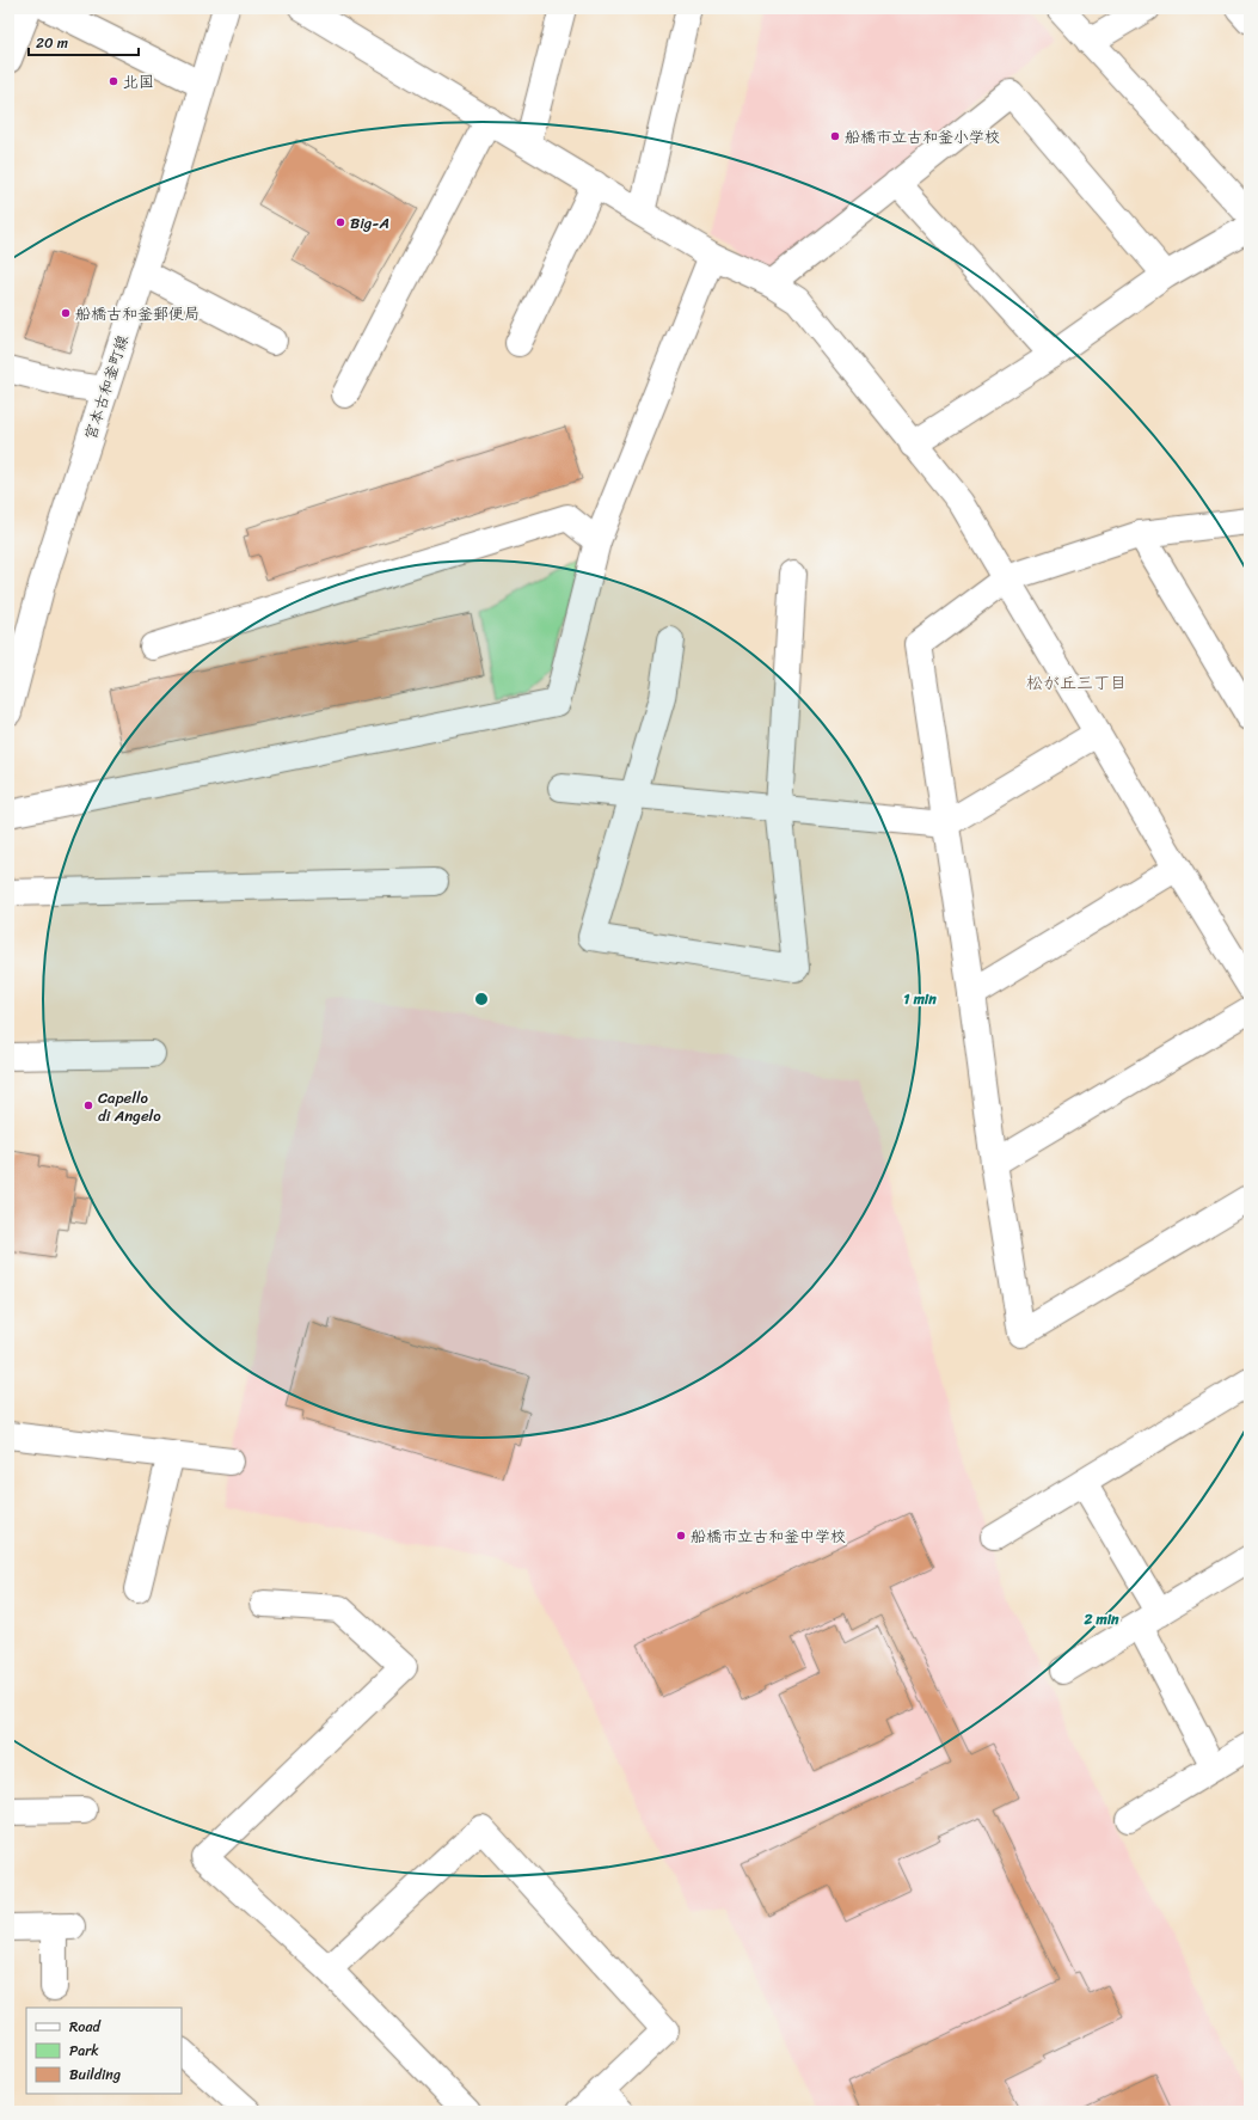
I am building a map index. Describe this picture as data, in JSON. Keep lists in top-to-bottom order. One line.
{"streets":{"street":["宮本古和釜町線"]},"districts":["松が丘三丁目"],"places":["北国","船橋市立古和釜小学校","Big-A","船橋古和釜郵便局","Capello di Angelo","船橋市立古和釜中学校"],"legend":["Road","Park","Building"],"scale_bar":"20 m","rings":["1 min","2 min"]}
